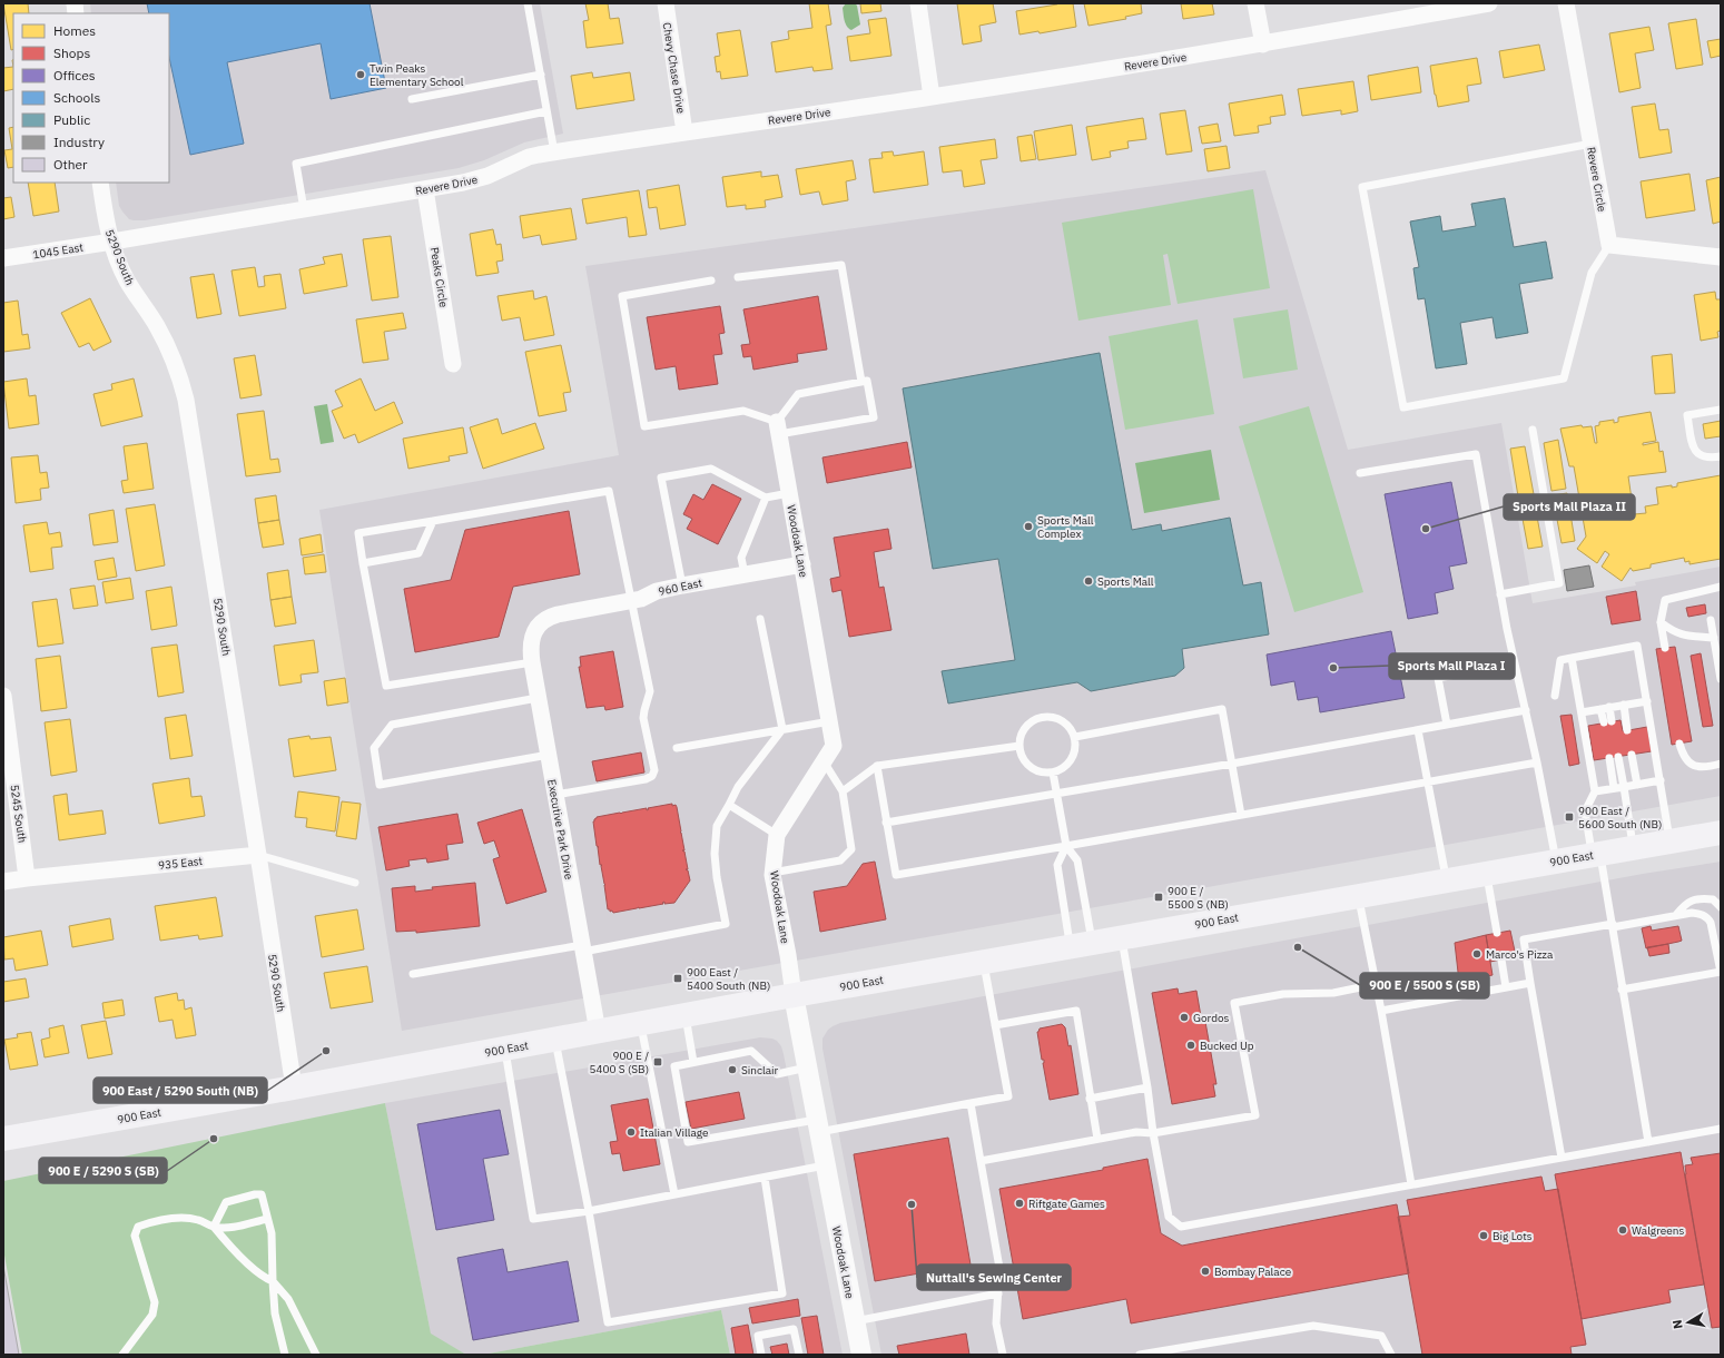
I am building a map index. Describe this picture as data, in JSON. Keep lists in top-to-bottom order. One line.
{"streets":{"main road":["900 East"],"street":["Revere Drive","Chevy Chase Drive","Revere Circle","1045 East","5290 South","Peaks Circle","Woodoak Lane","960 East","5245 South","Executive Park Drive","935 East"]},"crossings":[["Revere Drive","Chevy Chase Drive"],["Revere Drive","1045 East"],["Revere Drive","5290 South"],["Revere Drive","Peaks Circle"],["1045 East","5290 South"],["5290 South","900 East"],["5290 South","935 East"],["Woodoak Lane","960 East"],["Woodoak Lane","900 East"],["960 East","Executive Park Drive"],["5245 South","935 East"],["Executive Park Drive","900 East"]],"places":{"other":["Twin Peaks Elementary School","Sports Mall Complex","Sports Mall Plaza II","Sports Mall","Sports Mall Plaza I","900 E / 5500 S (SB)","Marco's Pizza","Gordos","Bucked Up","900 East / 5290 South (NB)","Sinclair","Italian Village","900 E / 5290 S (SB)","Riftgate Games","Nuttall's Sewing Center","Walgreens","Big Lots","Bombay Palace"],"transit":["900 East / 5600 South (NB)","900 E / 5500 S (NB)","900 East / 5400 South (NB)","900 E / 5400 S (SB)"]},"legend":["Homes","Shops","Offices","Schools","Public","Industry","Other"],"north":"left"}
